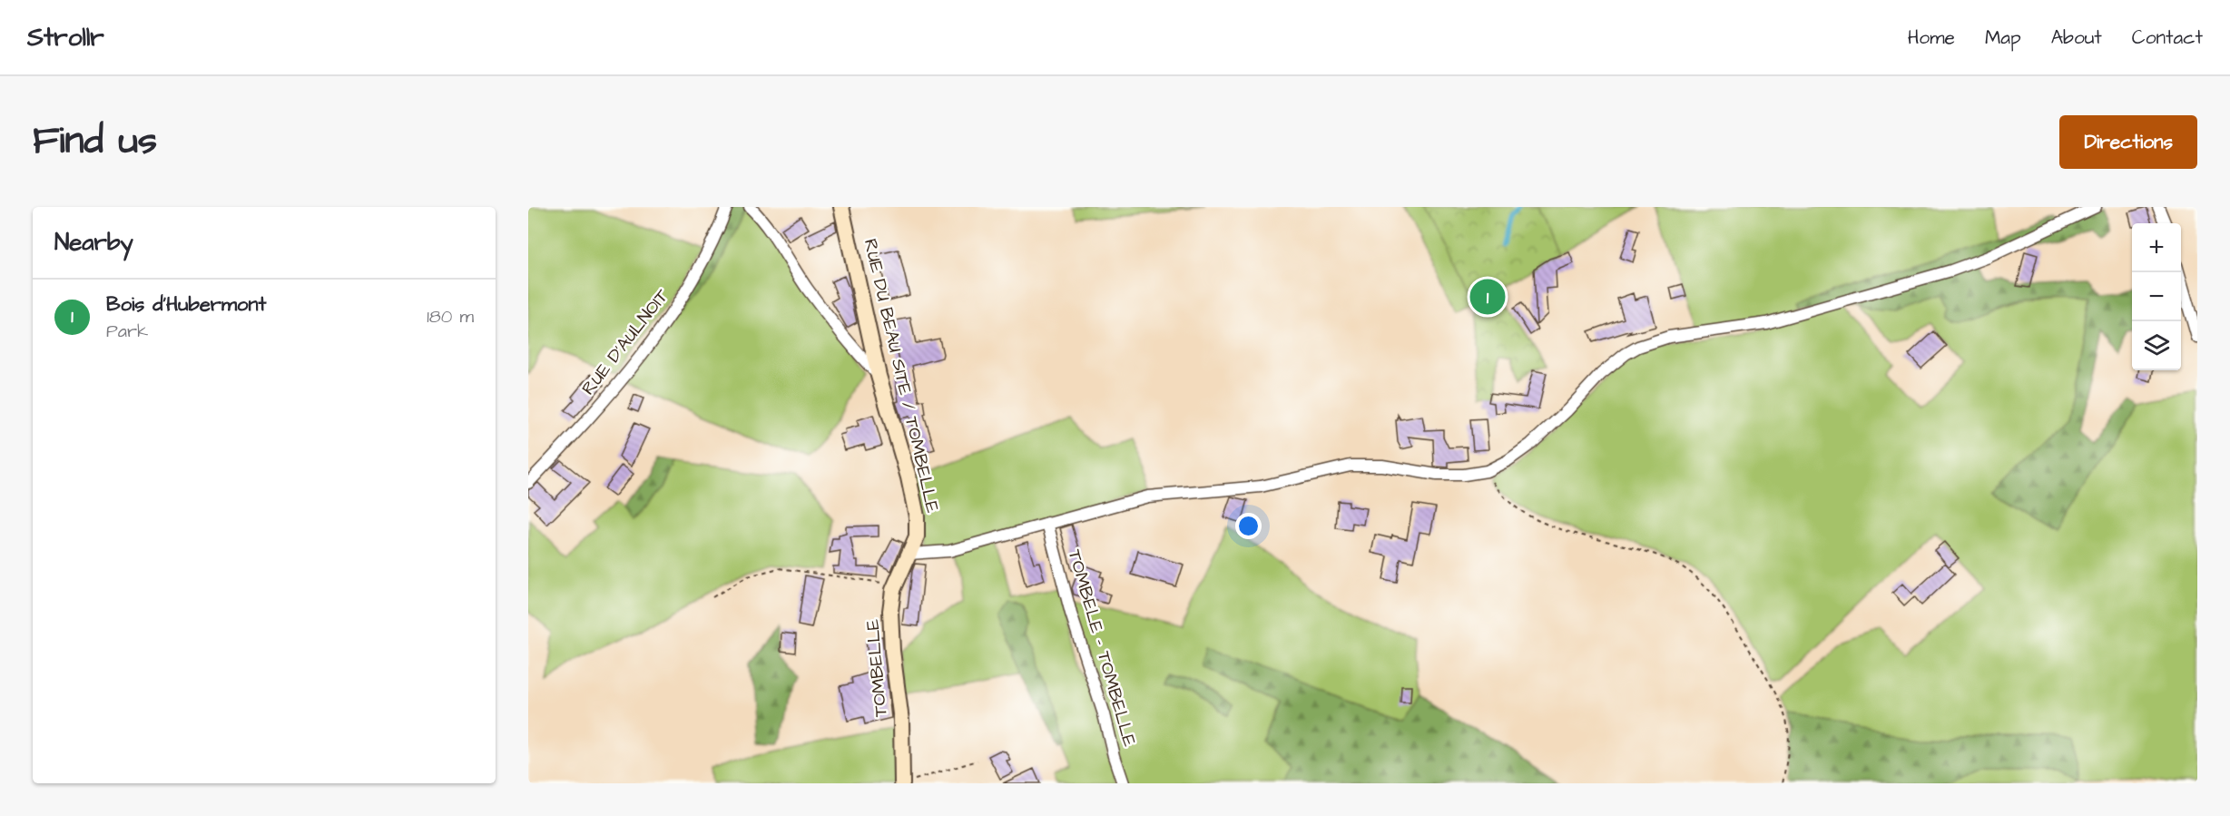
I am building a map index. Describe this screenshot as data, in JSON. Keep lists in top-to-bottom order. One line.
{"streets":{"street":["RUE D'AULNOIT","RUE DU BEAU SITE / TOMBELLE","TOMBELE - TOMBELLE","TOMBELLE"]},"crossings":[["RUE DU BEAU SITE / TOMBELLE","TOMBELLE"]],"page":{"header":"Strollr","nav":["Home","Map","About","Contact"],"title":"Find us","buttons":"Directions","heading":"Nearby","map_buttons":["+","−"],"pins":"1","list":[{"mark":"1","name":"Bois d'Hubermont","note":"Park","value":"180 m"}]}}
